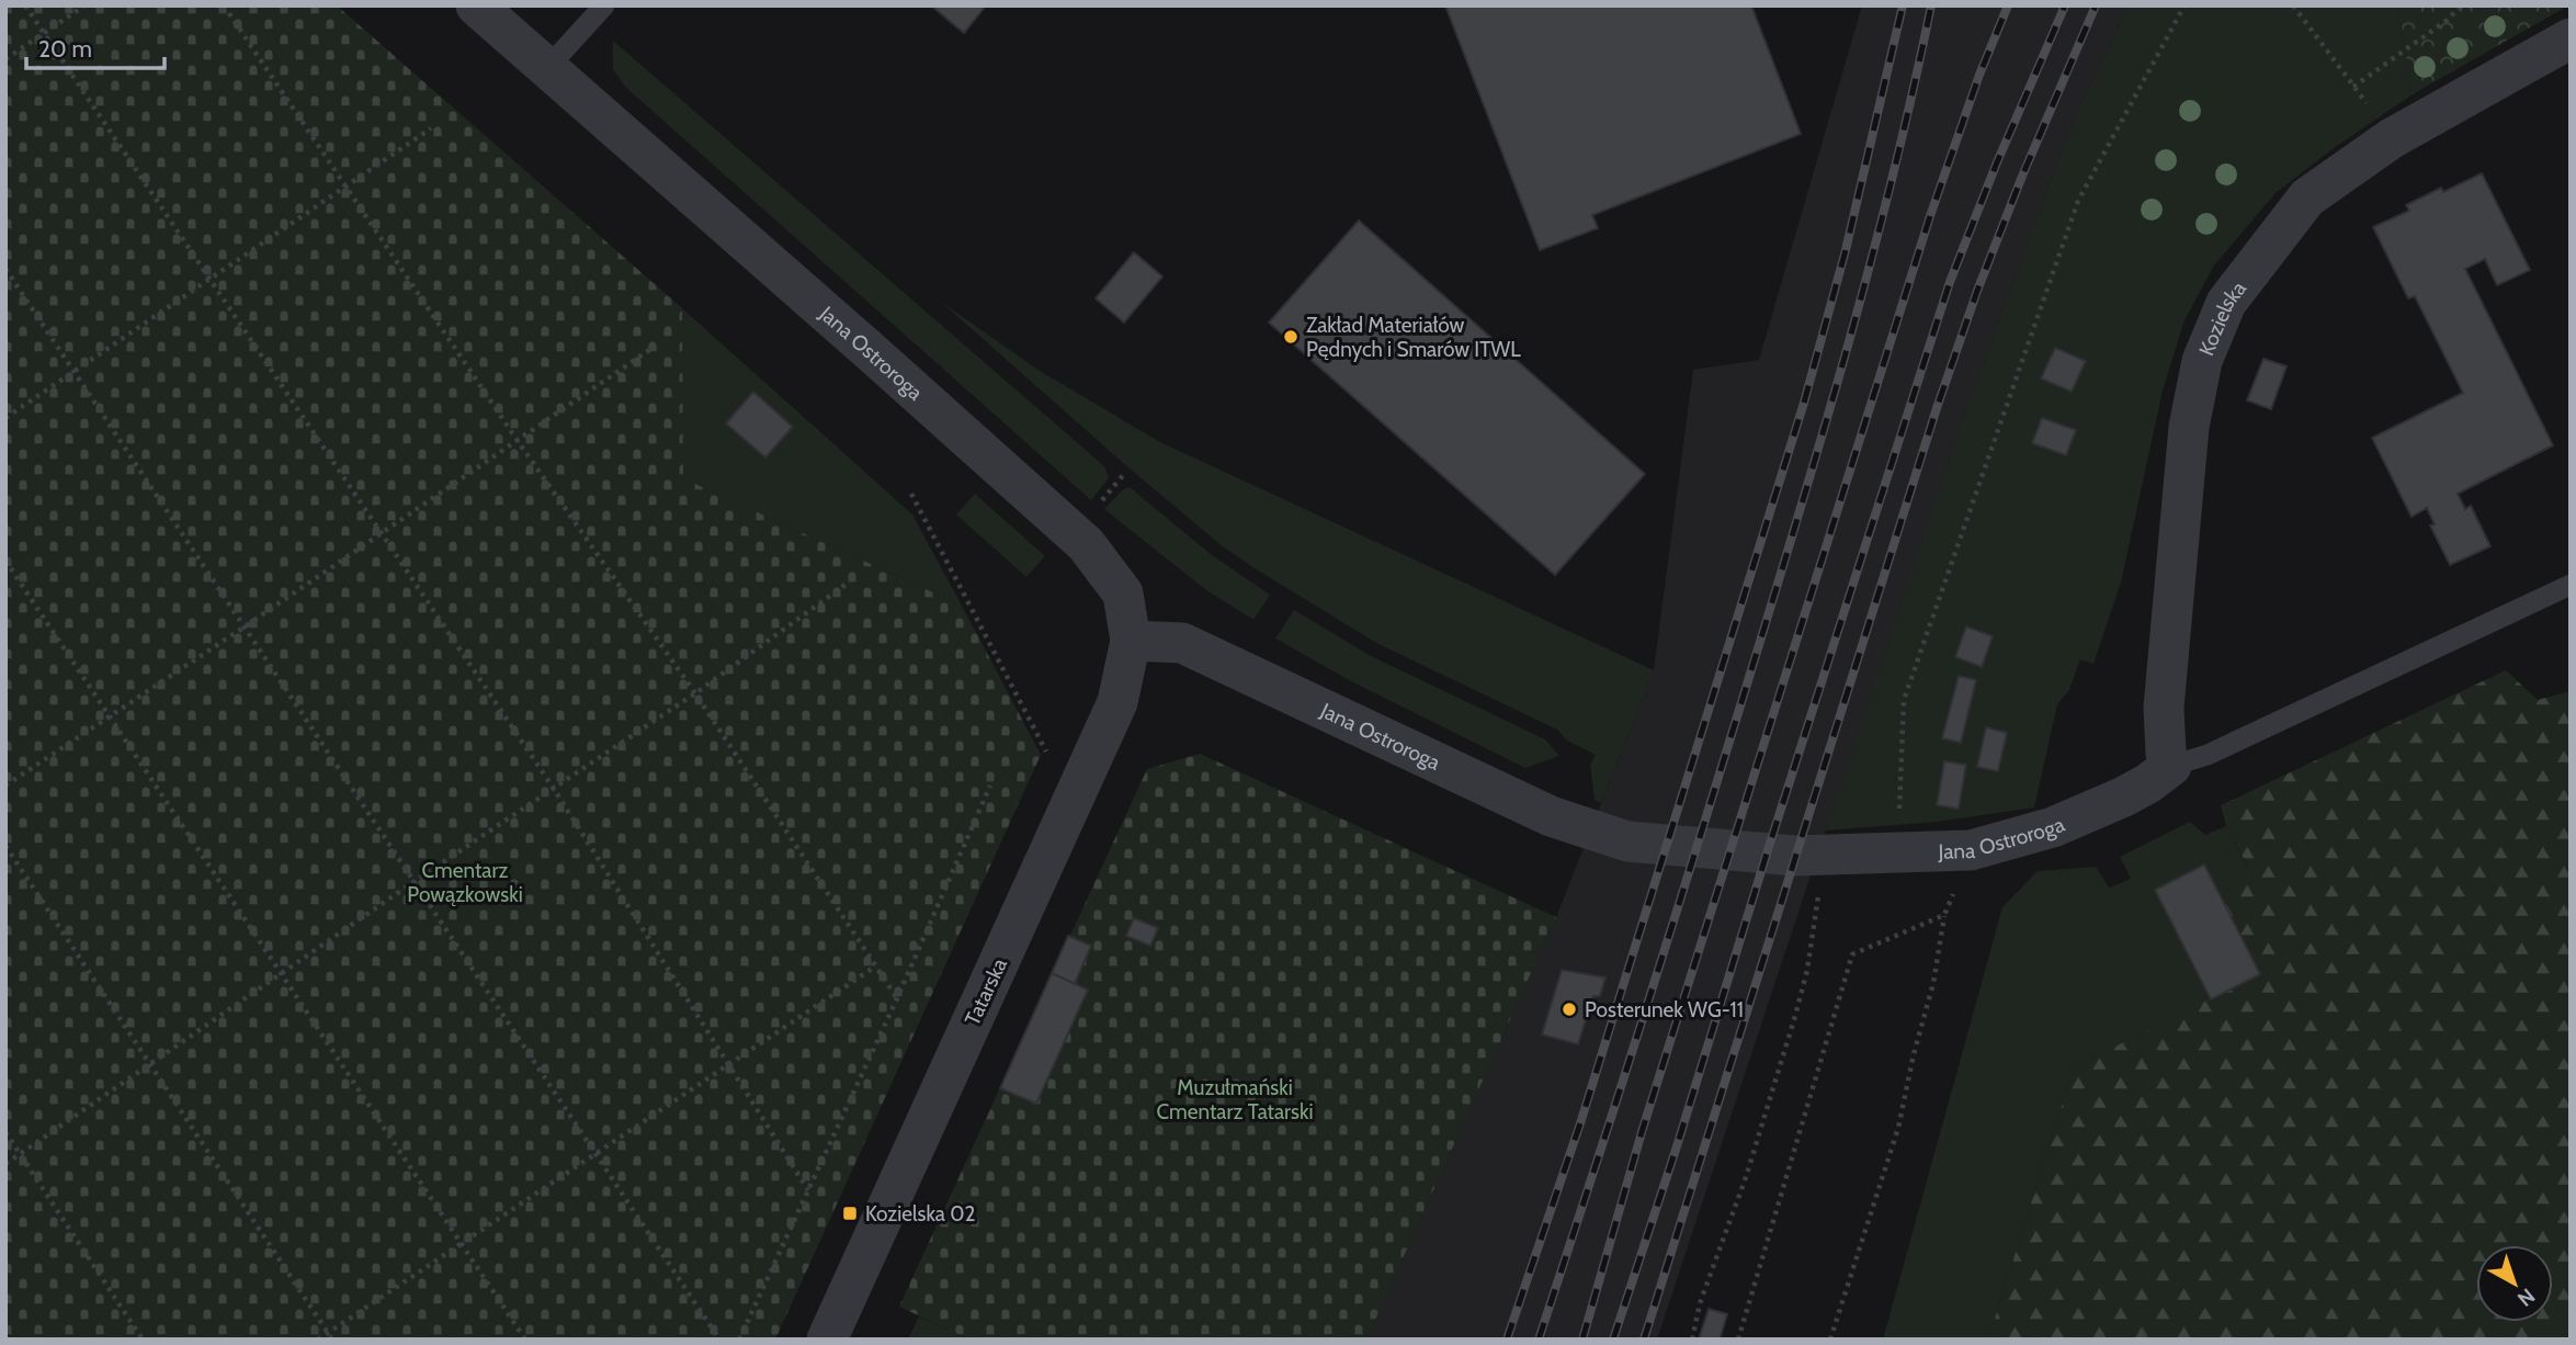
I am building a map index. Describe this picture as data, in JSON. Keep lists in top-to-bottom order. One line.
{"streets":{"street":["Kozielska","Jana Ostroroga","Tatarska"]},"crossings":[["Kozielska","Jana Ostroroga"],["Jana Ostroroga","Tatarska"]],"parks":["Cmentarz Powązkowski","Muzułmański Cmentarz Tatarski"],"places":{"other":["Zakład Materiałów Pędnych i Smarów ITWL","Posterunek WG-11"],"transit":["Kozielska 02"]},"scale_bar":"20 m","north":"bottom right"}
